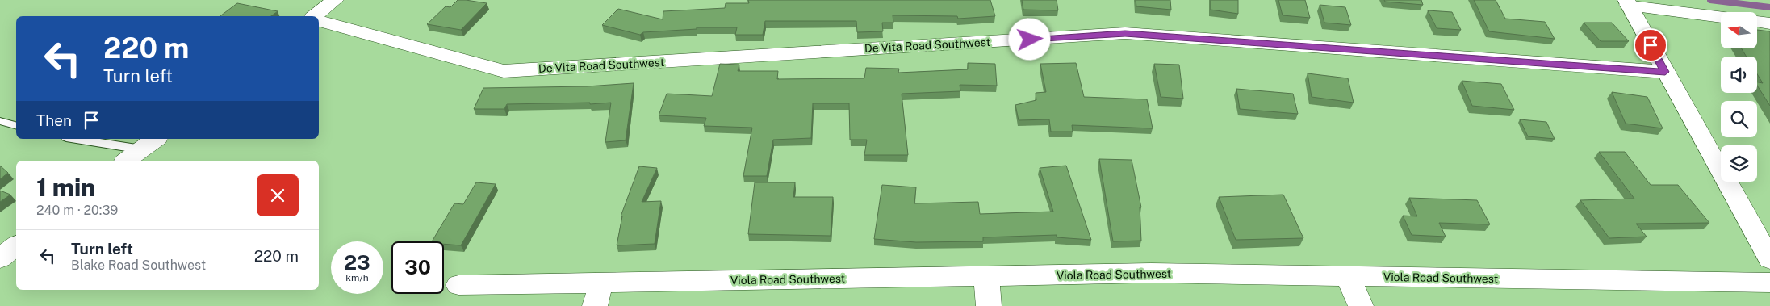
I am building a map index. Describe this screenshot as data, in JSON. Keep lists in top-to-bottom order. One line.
{"streets":{"street":["De Vita Road Southwest","Viola Road Southwest"]},"north":"left","page":{"turn":["220 m","Turn left"],"then":"Then","heading":["1 min","240 m · 20:39"],"list":[{"name":"Turn left","note":"Blake Road Southwest","value":"220 m"}],"speed":"23 km/h","limit":"30"}}
